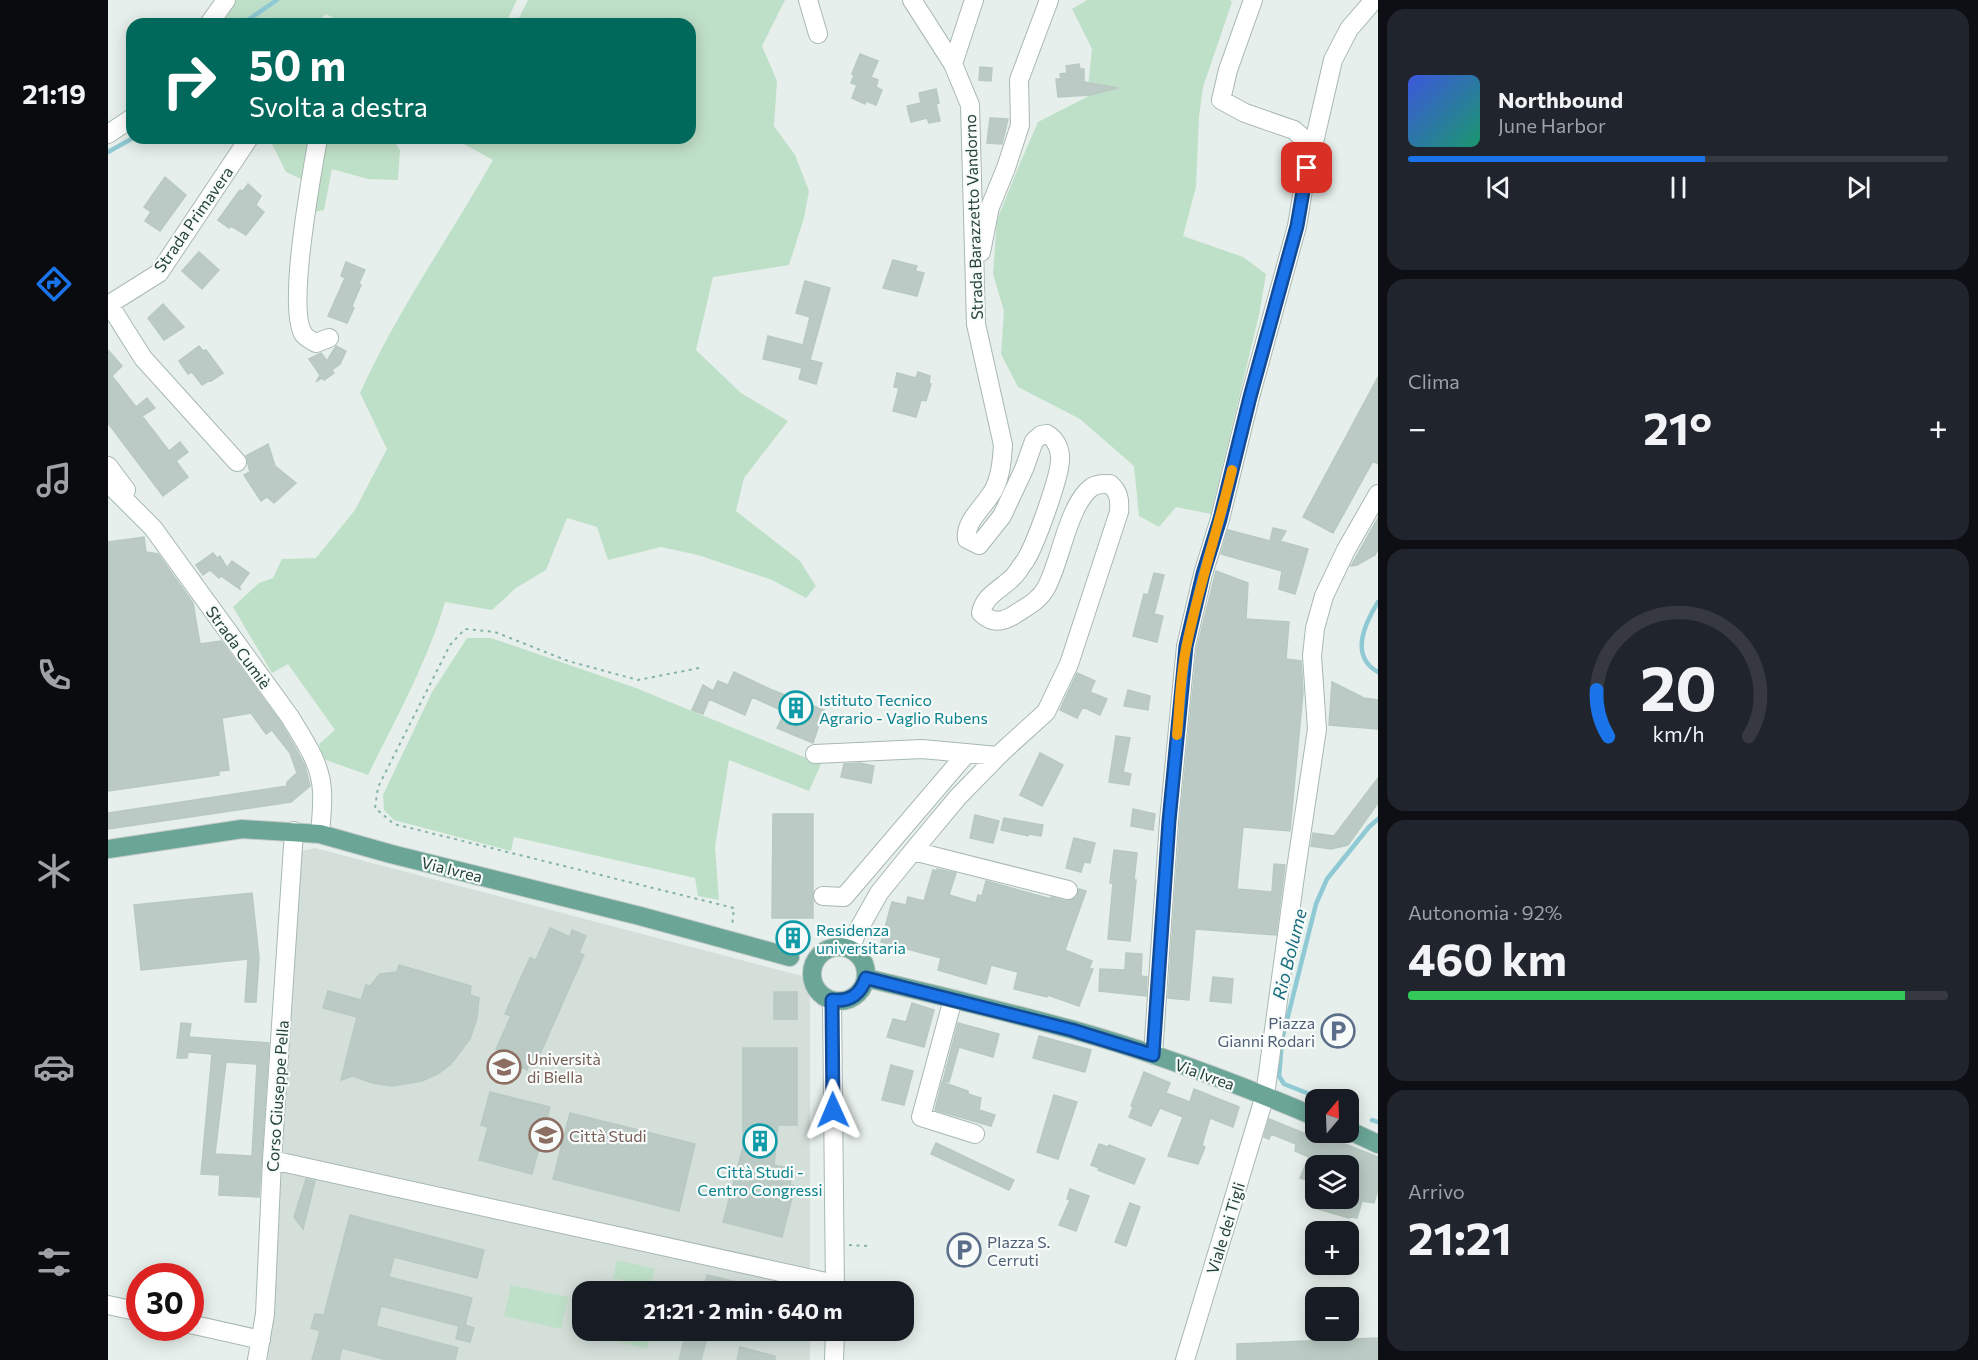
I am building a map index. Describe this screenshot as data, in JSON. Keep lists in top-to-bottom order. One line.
{"streets":{"main road":["Via Ivrea"],"street":["Strada Barazzetto Vandorno","Strada Primavera","Strada Cumiè","Corso Giuseppe Pella","Viale dei Tigli"]},"crossings":[["Strada Barazzetto Vandorno","Via Ivrea"],["Strada Cumiè","Via Ivrea"],["Via Ivrea","Corso Giuseppe Pella"],["Via Ivrea","Viale dei Tigli"]],"water":["Rio Bolume"],"places":{"building":["Istituto Tecnico Agrario - Vaglio Rubens","Residenza universitaria","Città Studi - Centro Congressi"],"parking":["Piazza Gianni Rodari","PIazza S. Cerruti"],"school or university":["Università di Biella","Città Studi"]},"north":"top","page":{"tabs":"21:19","turn":["50 m","Svolta a destra"],"song":["Northbound","June Harbor"],"tile":["Clima",["Autonomia · 92%","460 km"],["Arrivo","21:21"]],"heat":["−","21°","+"],"map_buttons":["+","−"],"limit":"30","trip":"21:21 · 2 min · 640 m","gauge":["20","km/h"]}}
